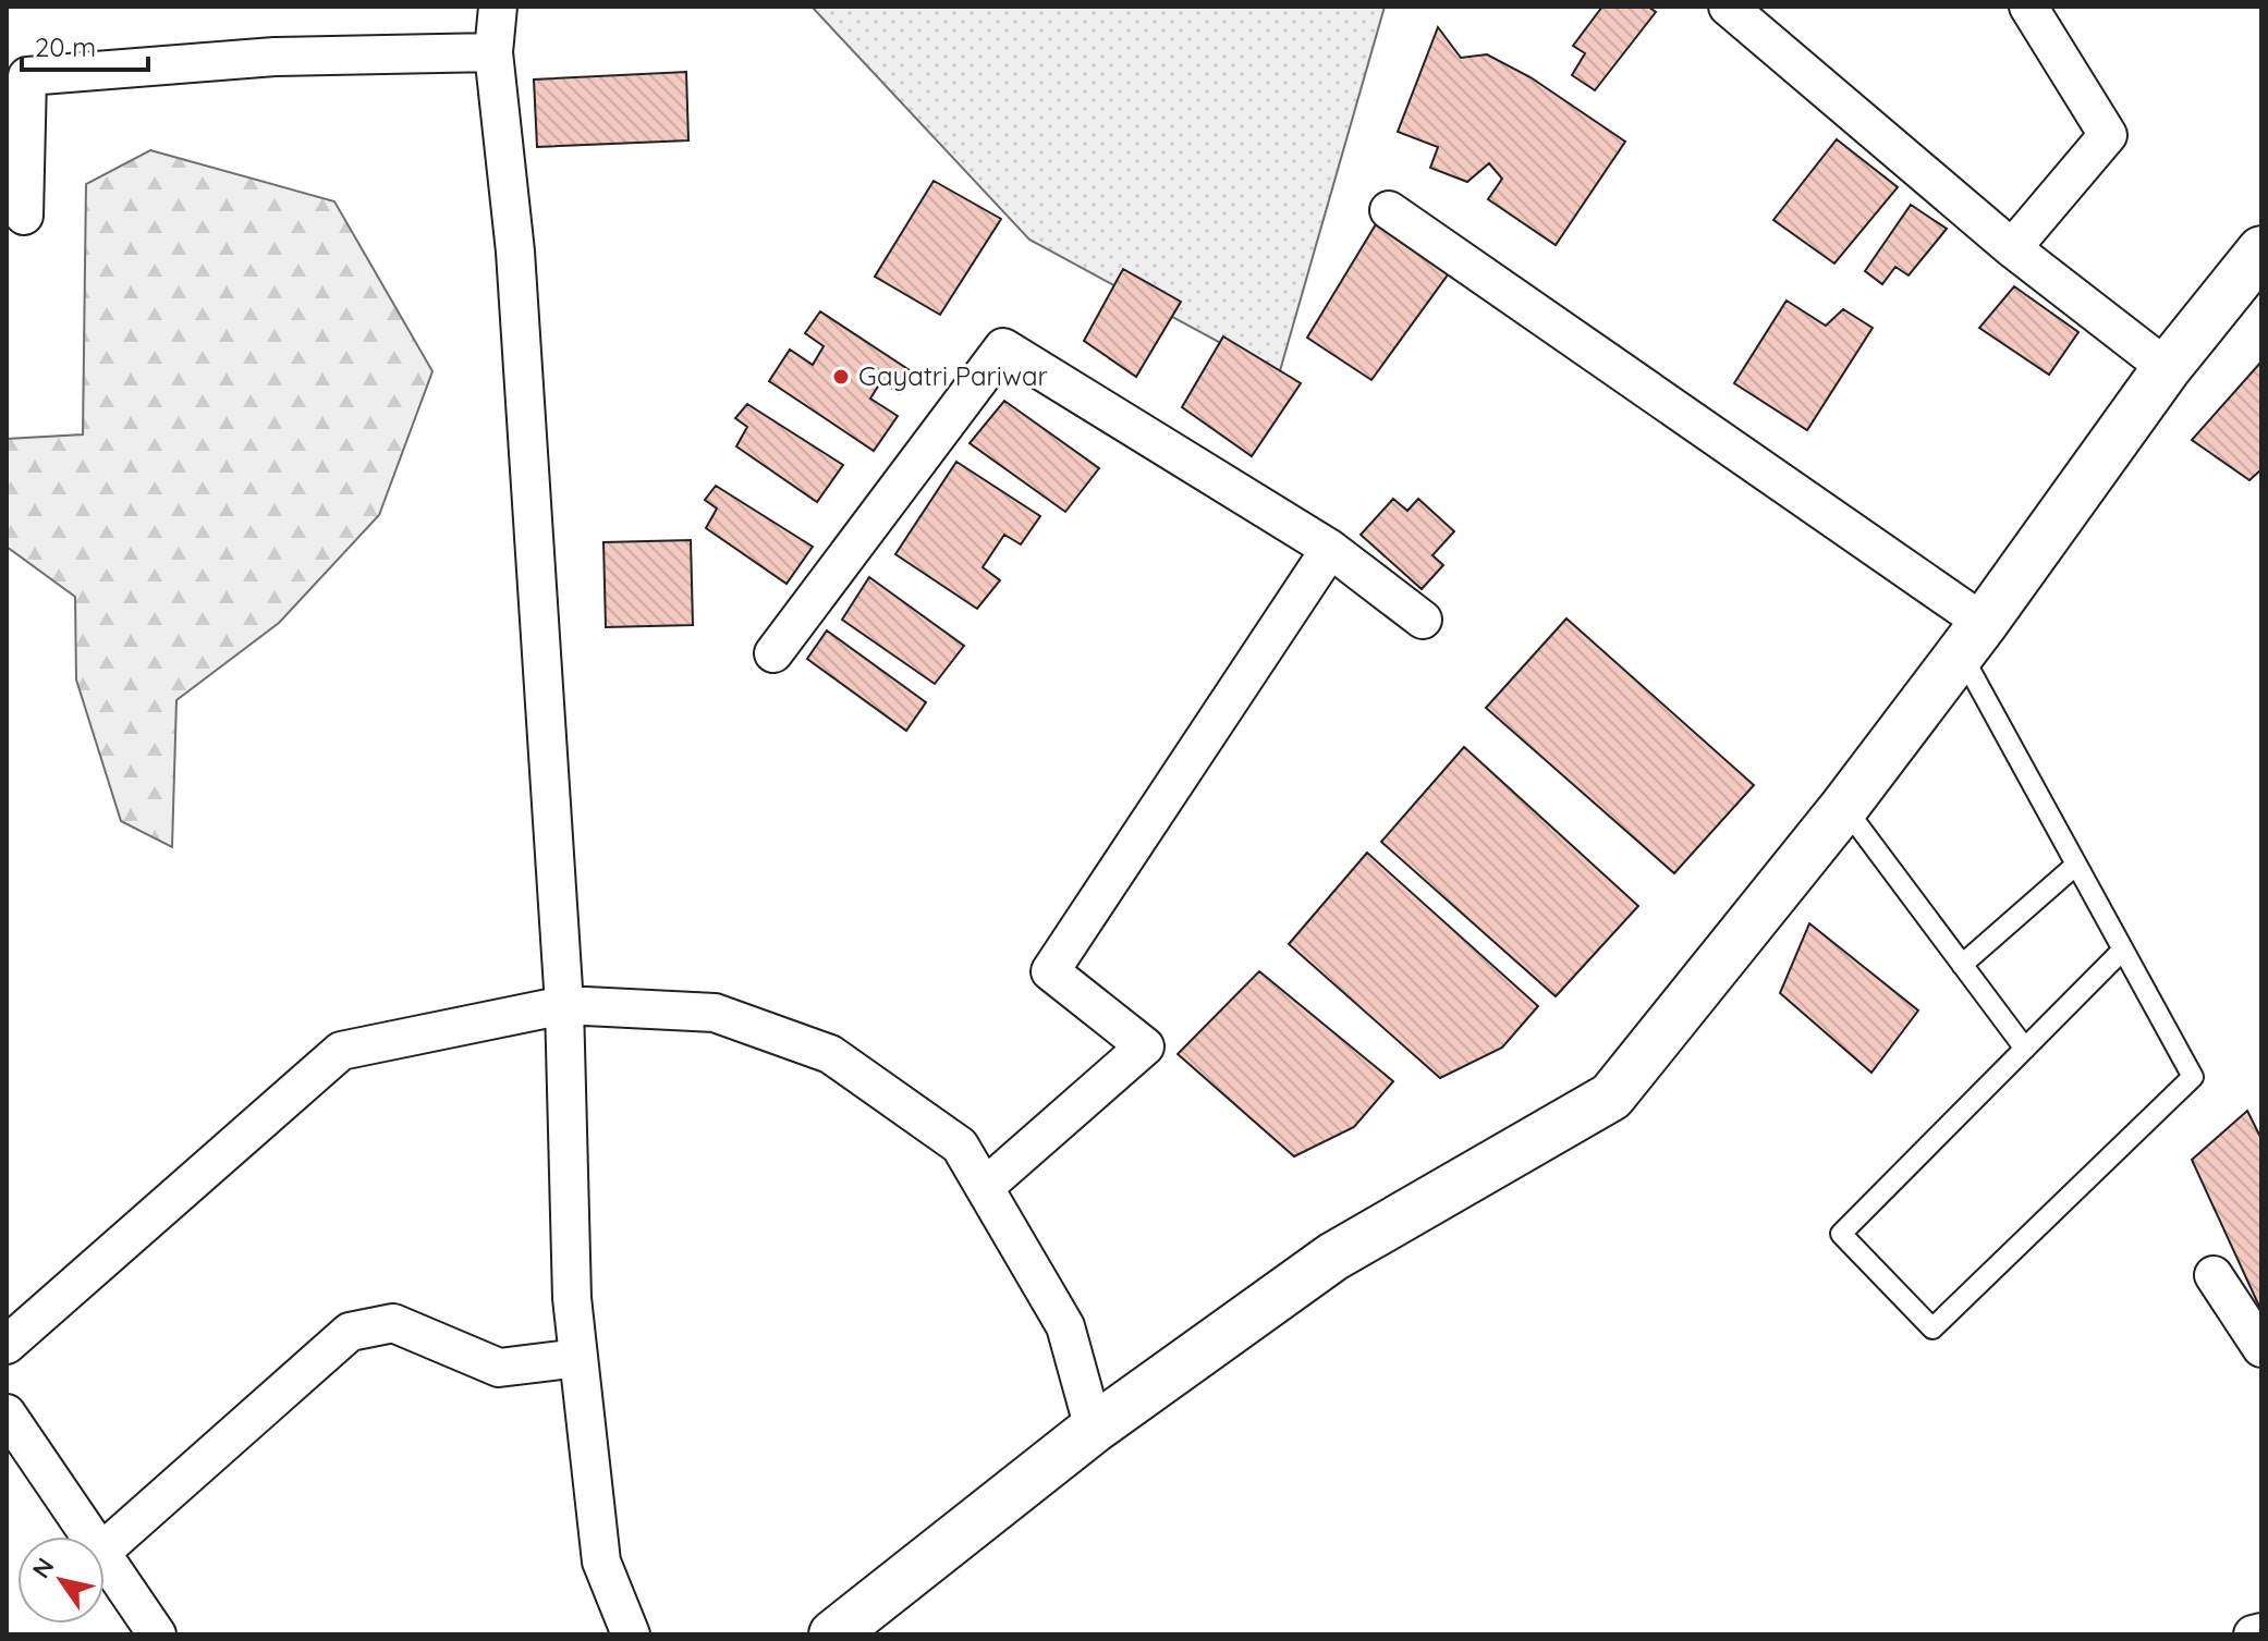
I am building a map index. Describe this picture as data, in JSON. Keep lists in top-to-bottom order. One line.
{"places":["Gayatri Pariwar"],"scale_bar":"20 m","north":"top left"}
